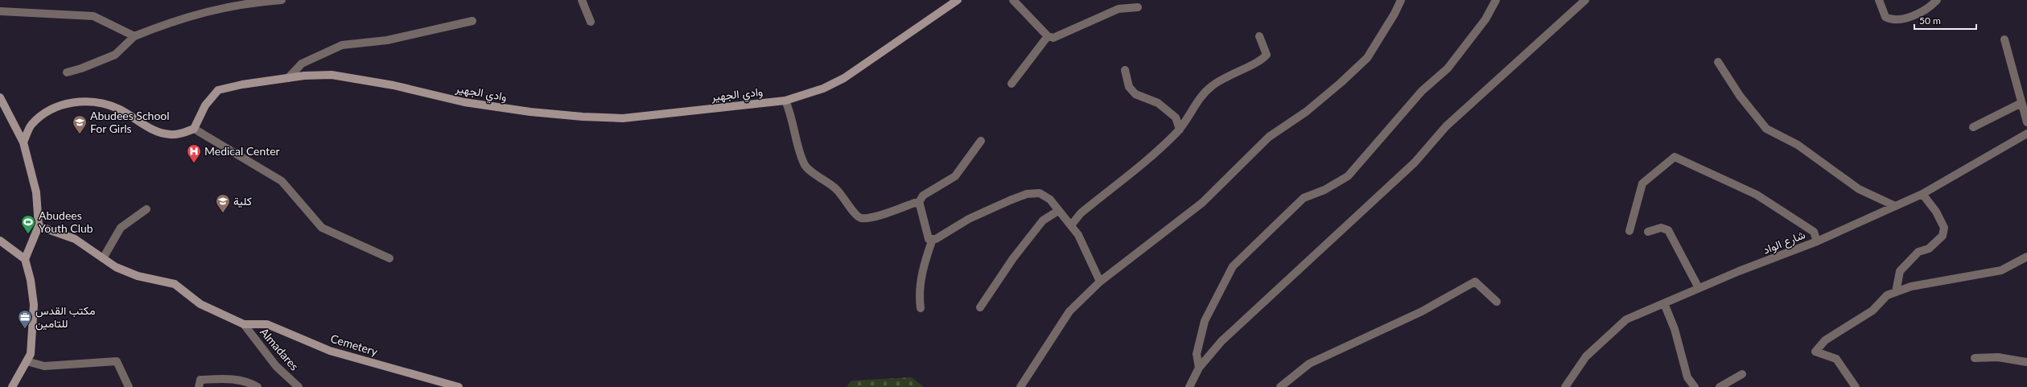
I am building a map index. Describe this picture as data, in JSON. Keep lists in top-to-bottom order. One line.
{"streets":{"street":["وادي الجهير","شارع الواد","Cemetery","Almadares"]},"crossings":[["Cemetery","Almadares"]],"places":{"school or university":["Abudees School For Girls","كلية"],"hospital":["Medical Center"],"sports":["Abudees Youth Club"],"office":["مكتب القدس للتامين"]},"scale_bar":"50 m"}
